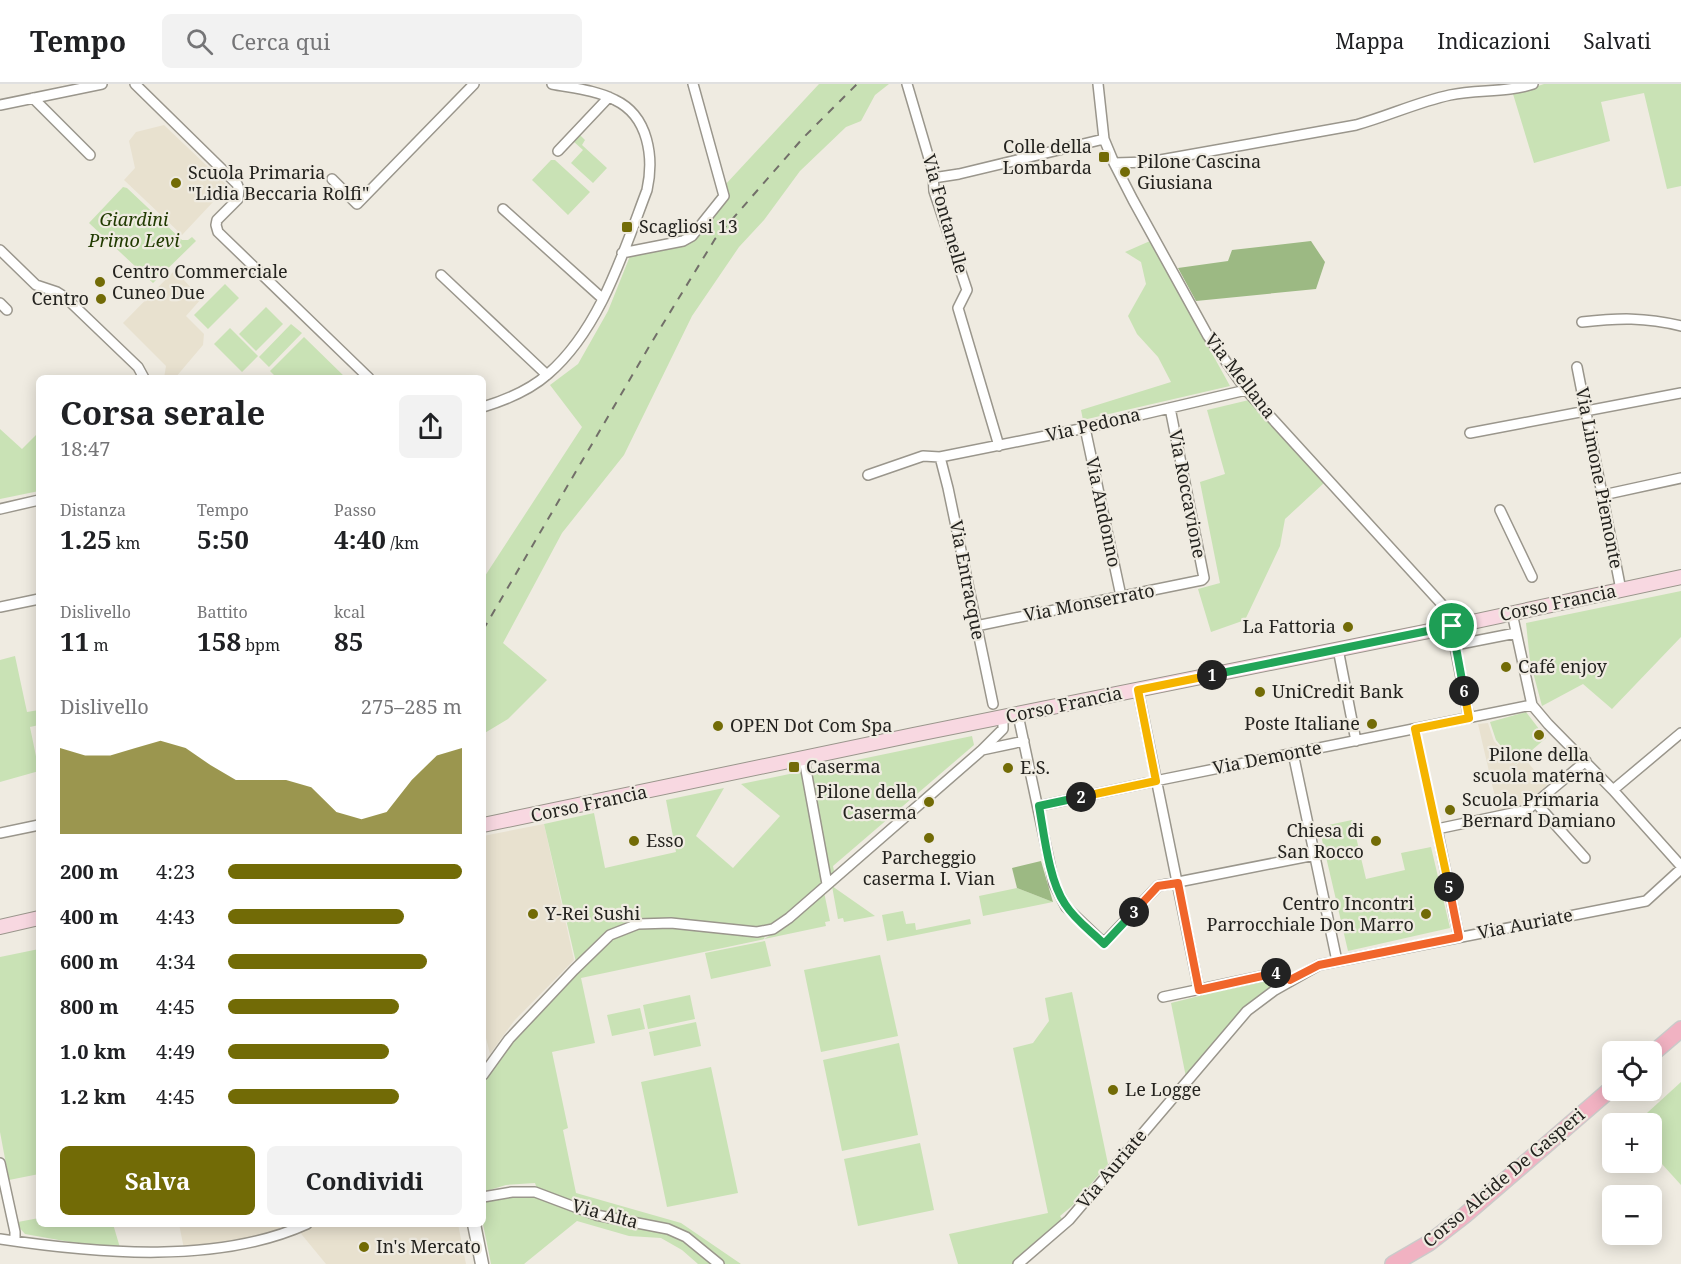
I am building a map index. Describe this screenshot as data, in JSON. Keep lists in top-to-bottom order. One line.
{"streets":{"main road":["Corso Francia","Corso Alcide De Gasperi"],"street":["Via Fontanelle","Via Mellana","Via Pedona","Via Limone Piemonte","Via Roccavione","Via Andonno","Via Entracque","Via Monserrato","Via Demonte","Via Auriate","Via Alta"]},"crossings":[["Via Fontanelle","Via Pedona"],["Via Mellana","Via Pedona"],["Via Mellana","Corso Francia"],["Via Mellana","Via Demonte"],["Via Pedona","Via Roccavione"],["Via Pedona","Via Andonno"],["Via Pedona","Via Entracque"],["Via Limone Piemonte","Corso Francia"],["Via Roccavione","Via Monserrato"],["Via Andonno","Via Monserrato"],["Via Entracque","Via Monserrato"]],"parks":["Giardini Primo Levi"],"places":{"transit":["Colle della Lombarda","Scagliosi 13","Caserma"],"other":["Pilone Cascina Giusiana","Scuola Primaria \"Lidia Beccaria Rolfi\"","Centro Commerciale Cuneo Due","Centro","La Fattoria","Café enjoy","UniCredit Bank","Poste Italiane","OPEN Dot Com Spa","Pilone della scuola materna","E.S.","Pilone della Caserma","Scuola Primaria Bernard Damiano","Parcheggio caserma I. Vian","Esso","Chiesa di San Rocco","Y-Rei Sushi","Centro Incontri Parrocchiale Don Marro","Le Logge","In's Mercato"]},"page":{"header":"Tempo","search":"Cerca qui","nav":["Mappa","Indicazioni","Salvati"],"heading":["Corsa serale","18:47"],"stats":[["Distanza","1.25 km"],["Tempo","5:50"],["Passo","4:40 /km"],["Dislivello","11 m"],["Battito","158 bpm"],["kcal","85"]],"pins":["1","6","2","5","3","4"],"chart":["Dislivello","275–285 m"],"list":[{"name":"200 m","note":"4:23"},{"name":"400 m","note":"4:43"},{"name":"600 m","note":"4:34"},{"name":"800 m","note":"4:45"},{"name":"1.0 km","note":"4:49"},{"name":"1.2 km","note":"4:45"}],"map_buttons":["+","−"],"buttons":["Salva","Condividi"]}}
